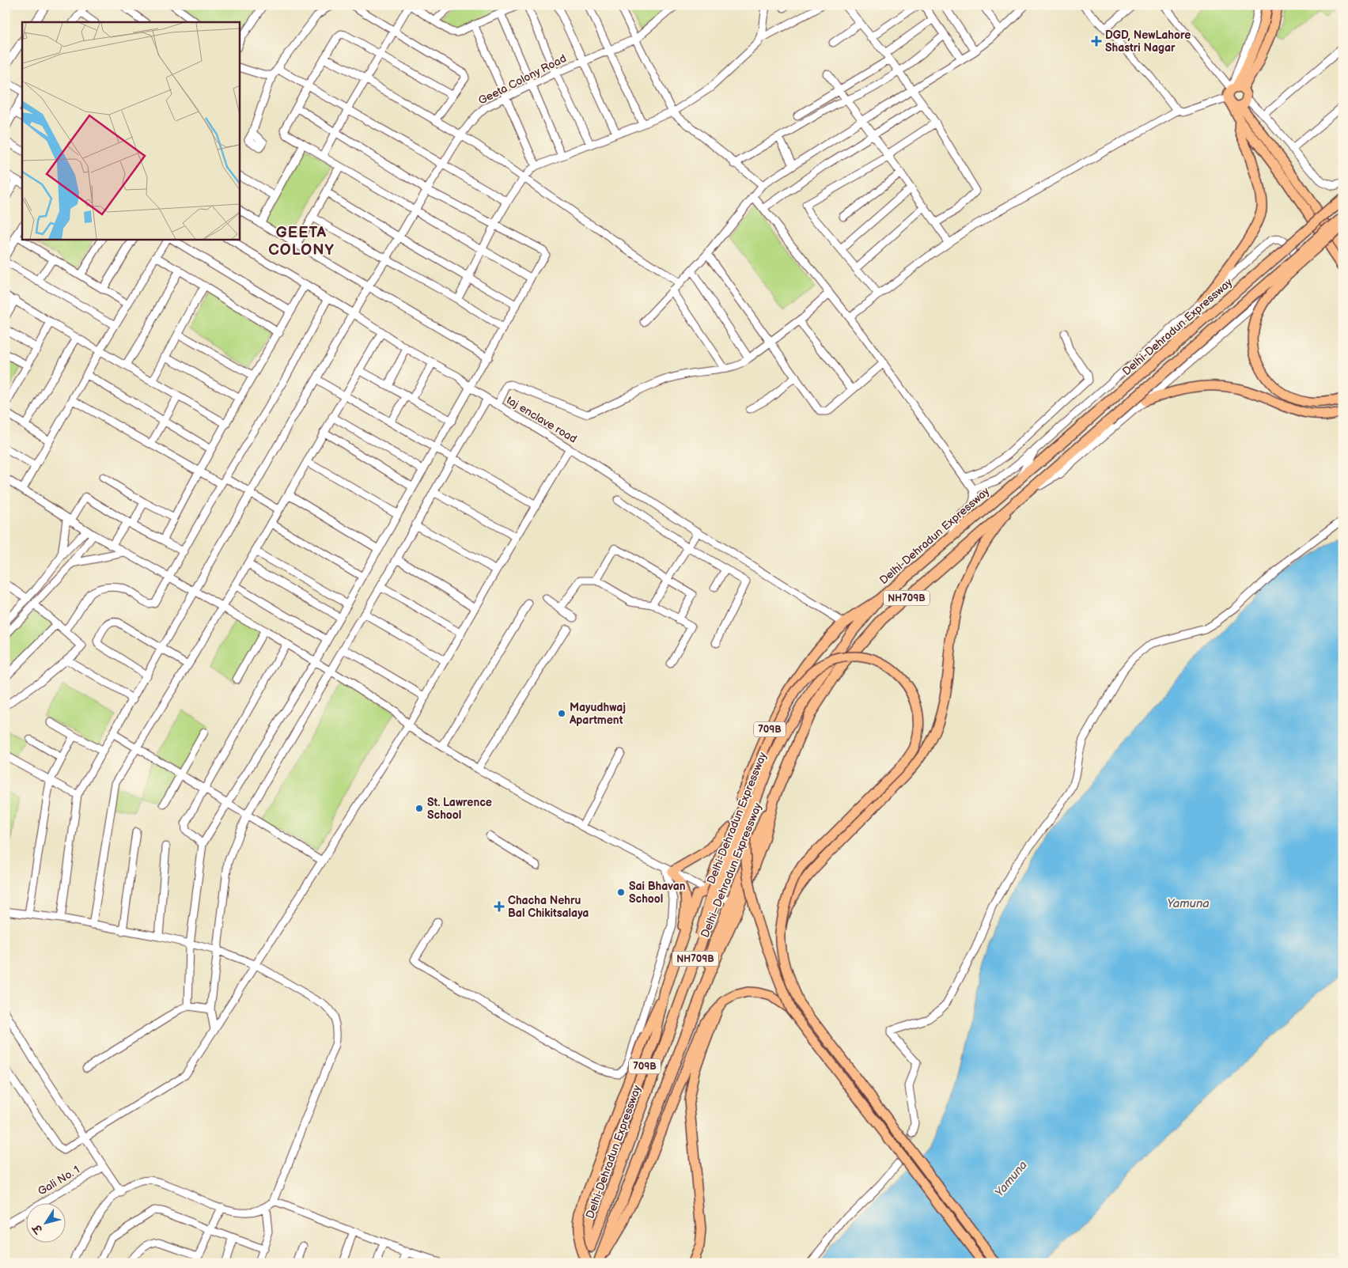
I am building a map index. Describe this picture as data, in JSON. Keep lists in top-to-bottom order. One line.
{"streets":{"highway":["Delhi-Dehradun Expressway","NH709B","709B","Delhi–Dehradun Expressway"],"street":["Geeta Colony Road","taj enclave road","Gali No. 1"]},"crossings":[["Geeta Colony Road","taj enclave road"],["Delhi-Dehradun Expressway","Delhi–Dehradun Expressway"],["taj enclave road","Delhi–Dehradun Expressway"],["NH709B","Delhi–Dehradun Expressway"]],"districts":["GEETA COLONY"],"water":["Yamuna"],"places":{"health":["DGD, NewLahore Shastri Nagar","Chacha Nehru Bal Chikitsalaya"],"other":["Mayudhwaj Apartment","St. Lawrence School","Sai Bhavan School"]},"north":"bottom left"}
